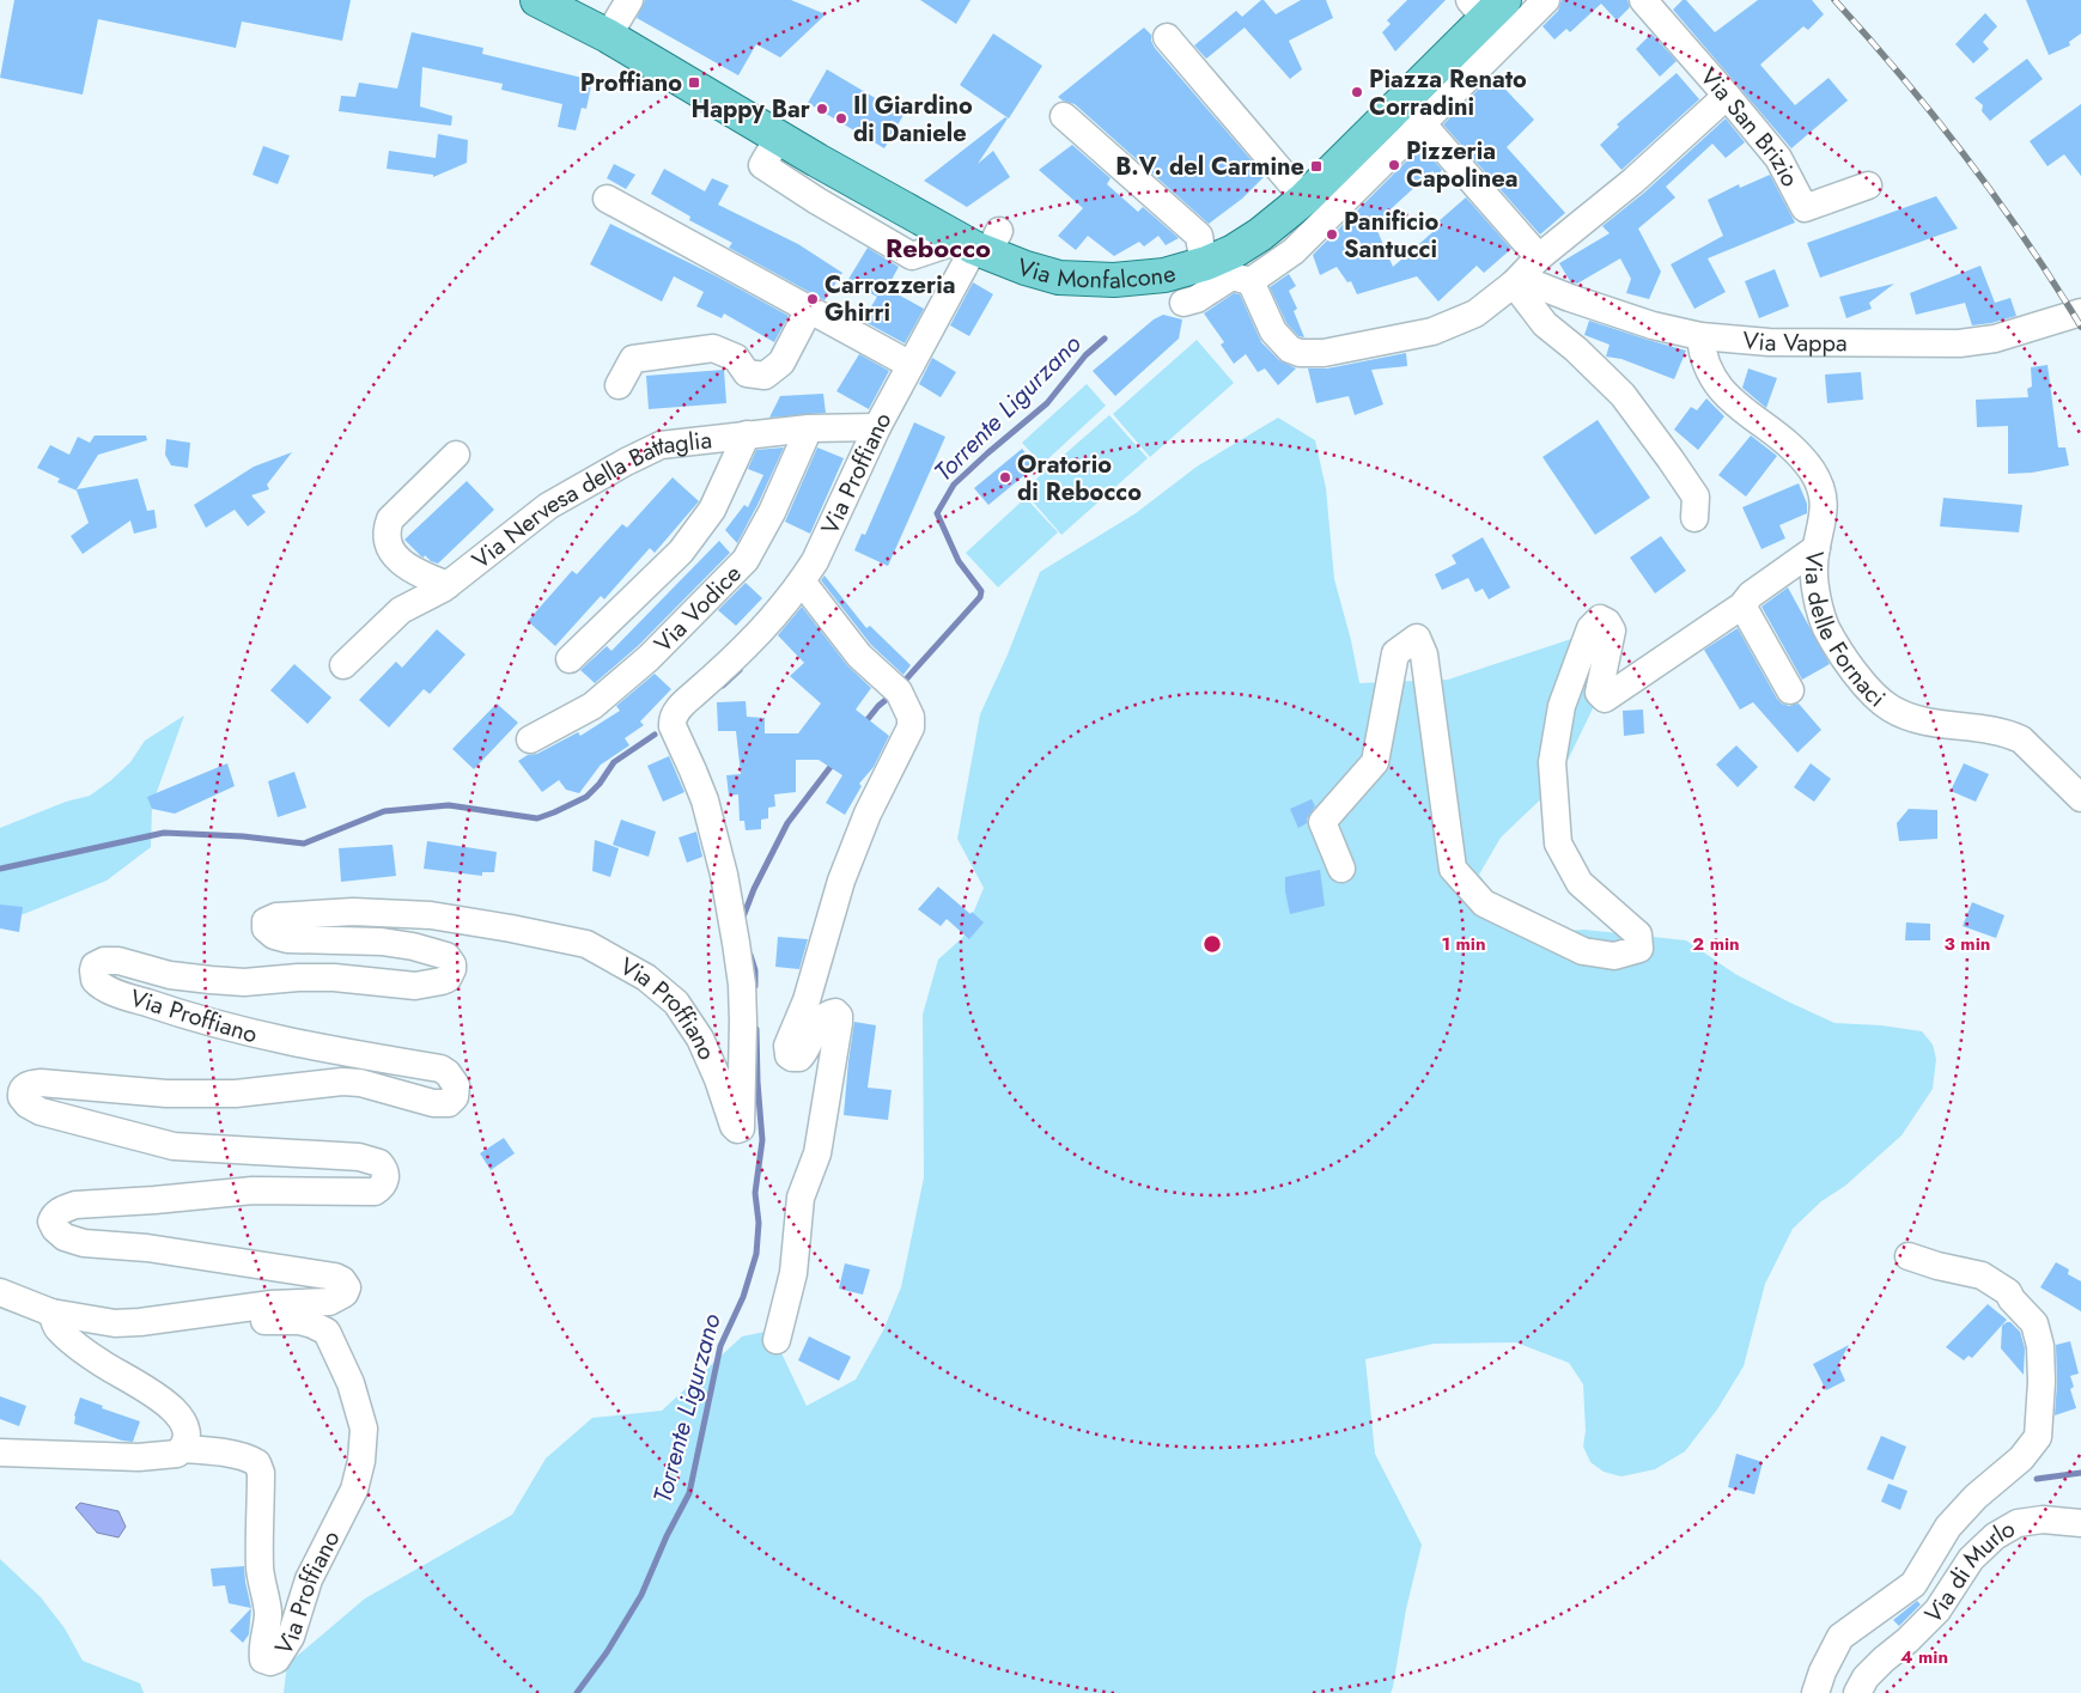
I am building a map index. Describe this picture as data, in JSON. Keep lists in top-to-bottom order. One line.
{"streets":{"main road":["Via Monfalcone"],"street":["Via San Brizio","Via Vappa","Via Proffiano","Via Nervesa della Battaglia","Via Vodice","Via delle Fornaci","Via di Murlo"]},"crossings":[["Via Monfalcone","Via Proffiano"],["Via Vappa","Via delle Fornaci"],["Via Proffiano","Via Nervesa della Battaglia"],["Via Nervesa della Battaglia","Via Vodice"]],"districts":["Rebocco"],"water":["Torrente Ligurzano"],"places":{"transit":["Proffiano","B.V. del Carmine"],"other":["Piazza Renato Corradini","Happy Bar","Il Giardino di Daniele","Pizzeria Capolinea","Panificio Santucci","Carrozzeria Ghirri","Oratorio di Rebocco"]},"rings":["1 min","2 min","3 min","4 min"]}
